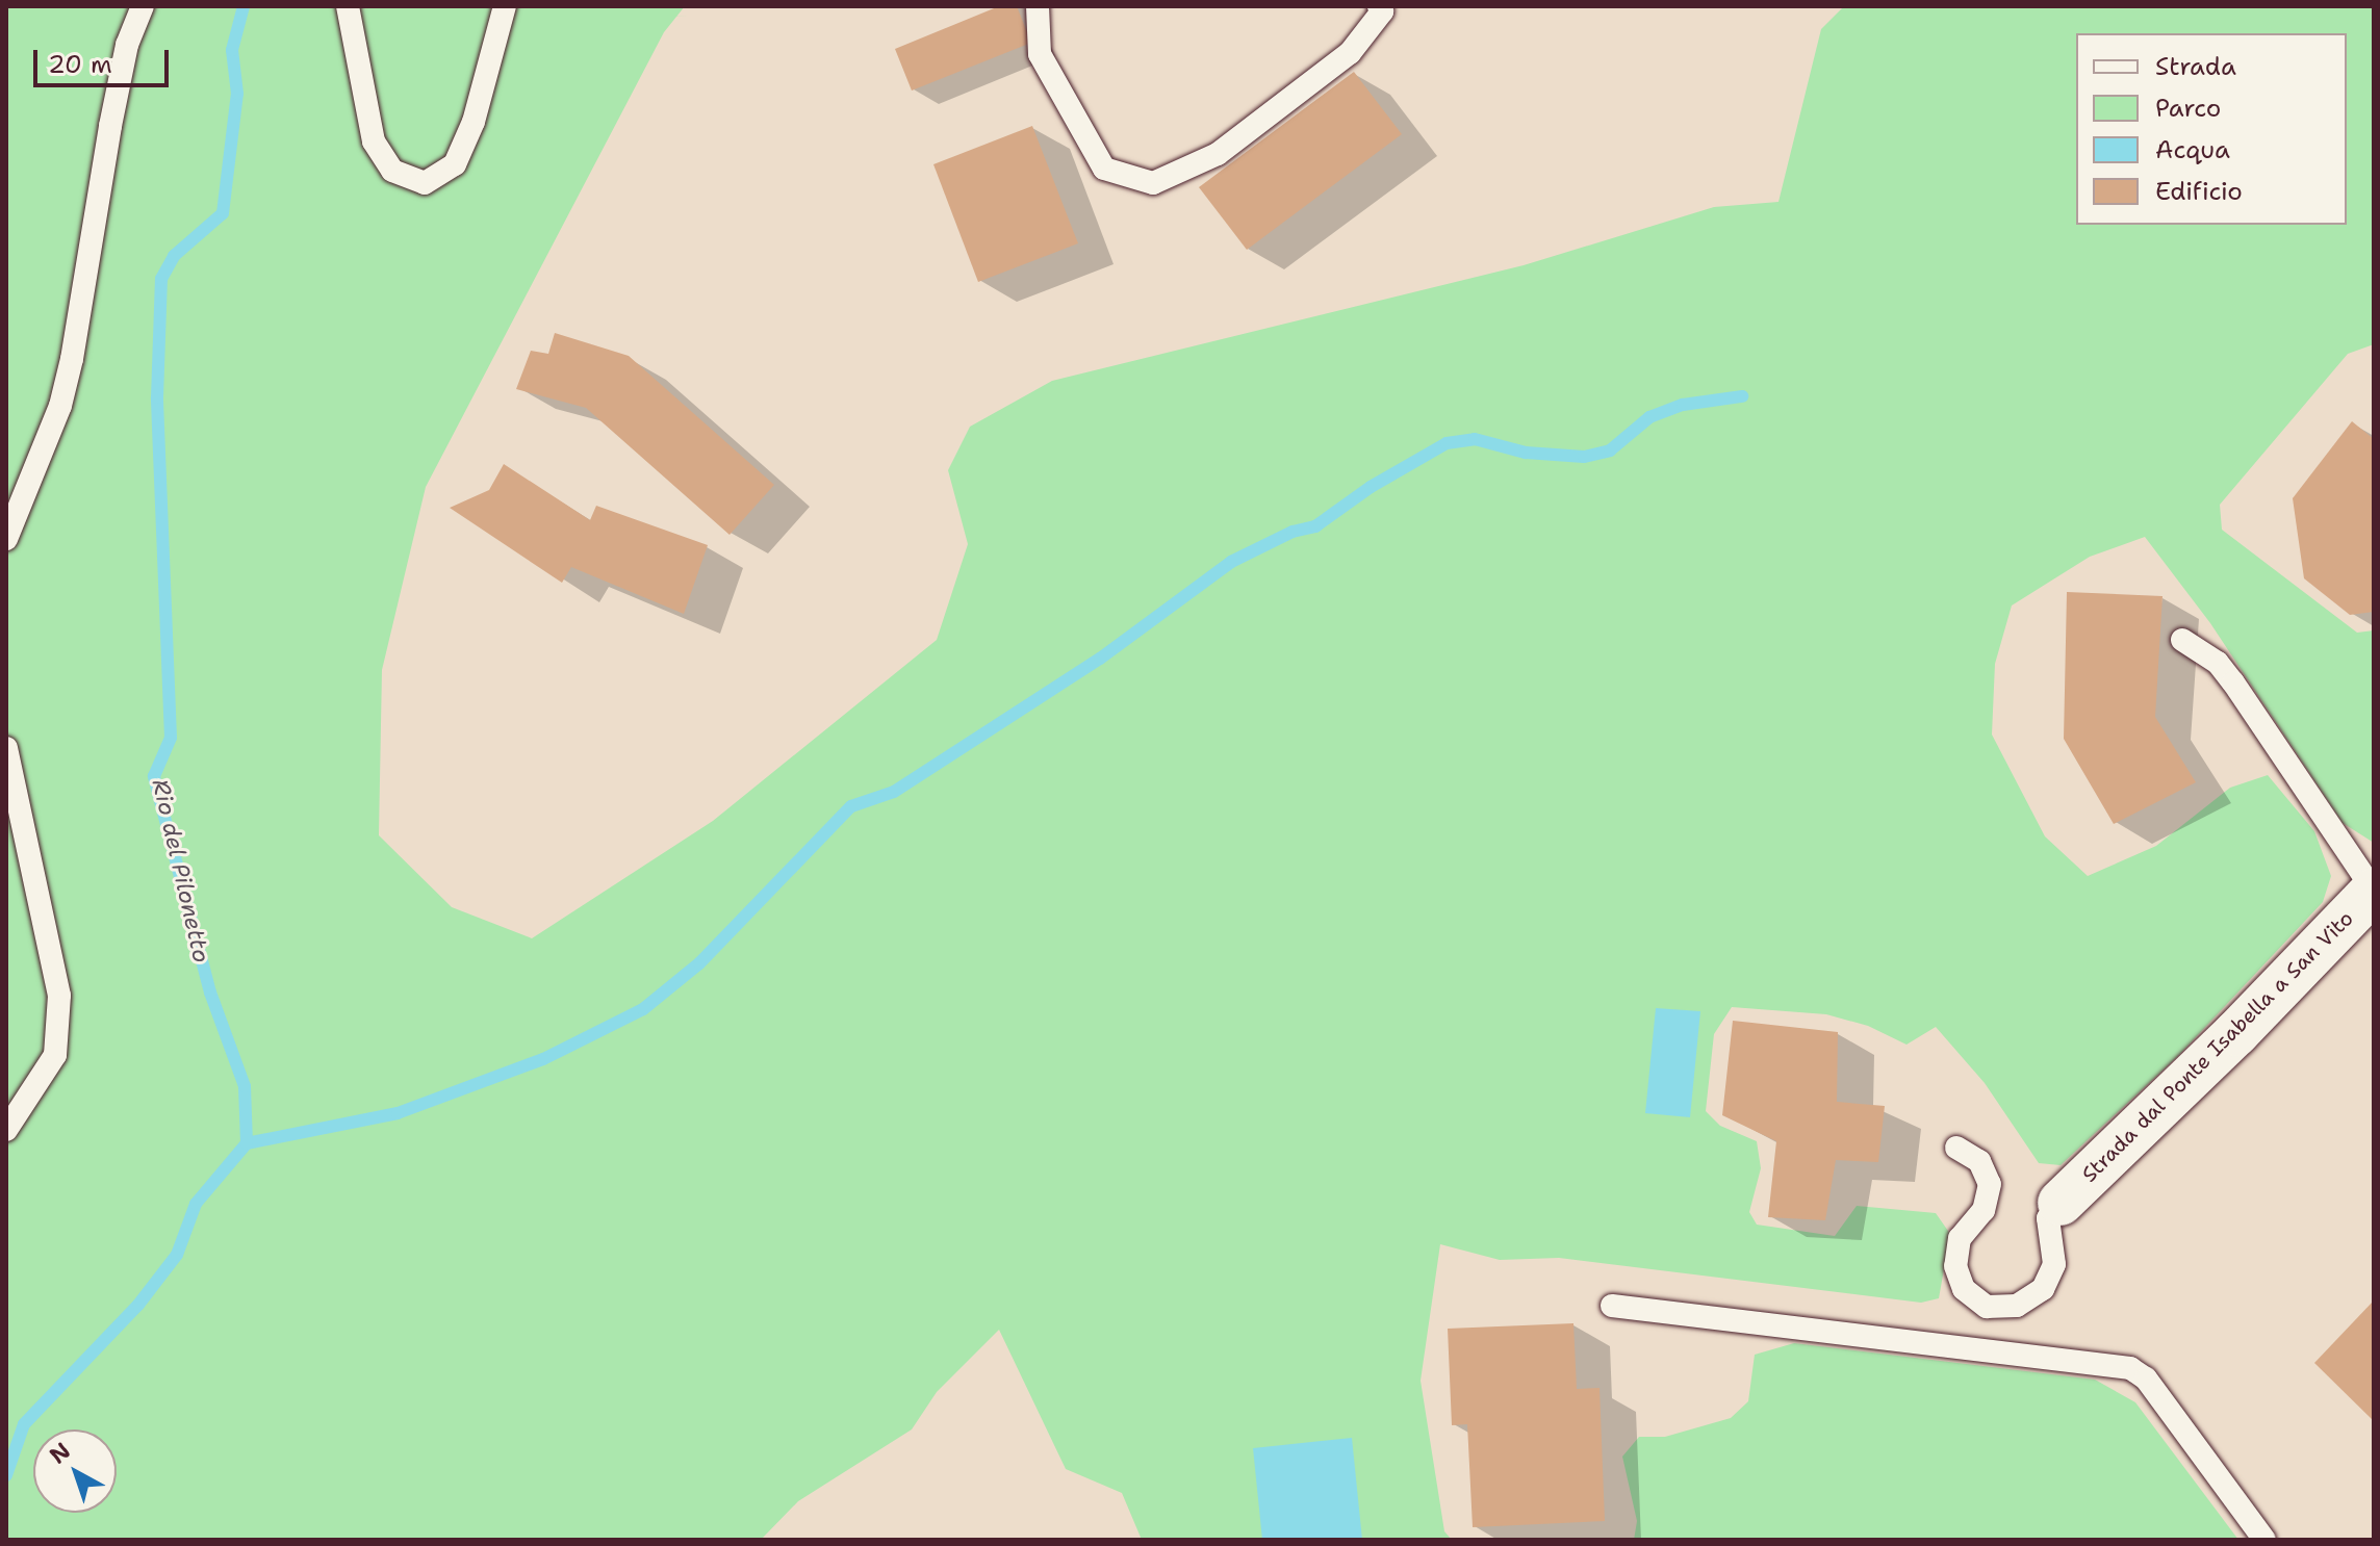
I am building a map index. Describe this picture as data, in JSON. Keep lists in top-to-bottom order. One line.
{"streets":{"street":["Strada dal Ponte Isabella a San Vito"]},"water":["Rio del Pilonetto"],"legend":["Strada","Parco","Acqua","Edificio"],"scale_bar":"20 m","north":"top left"}
